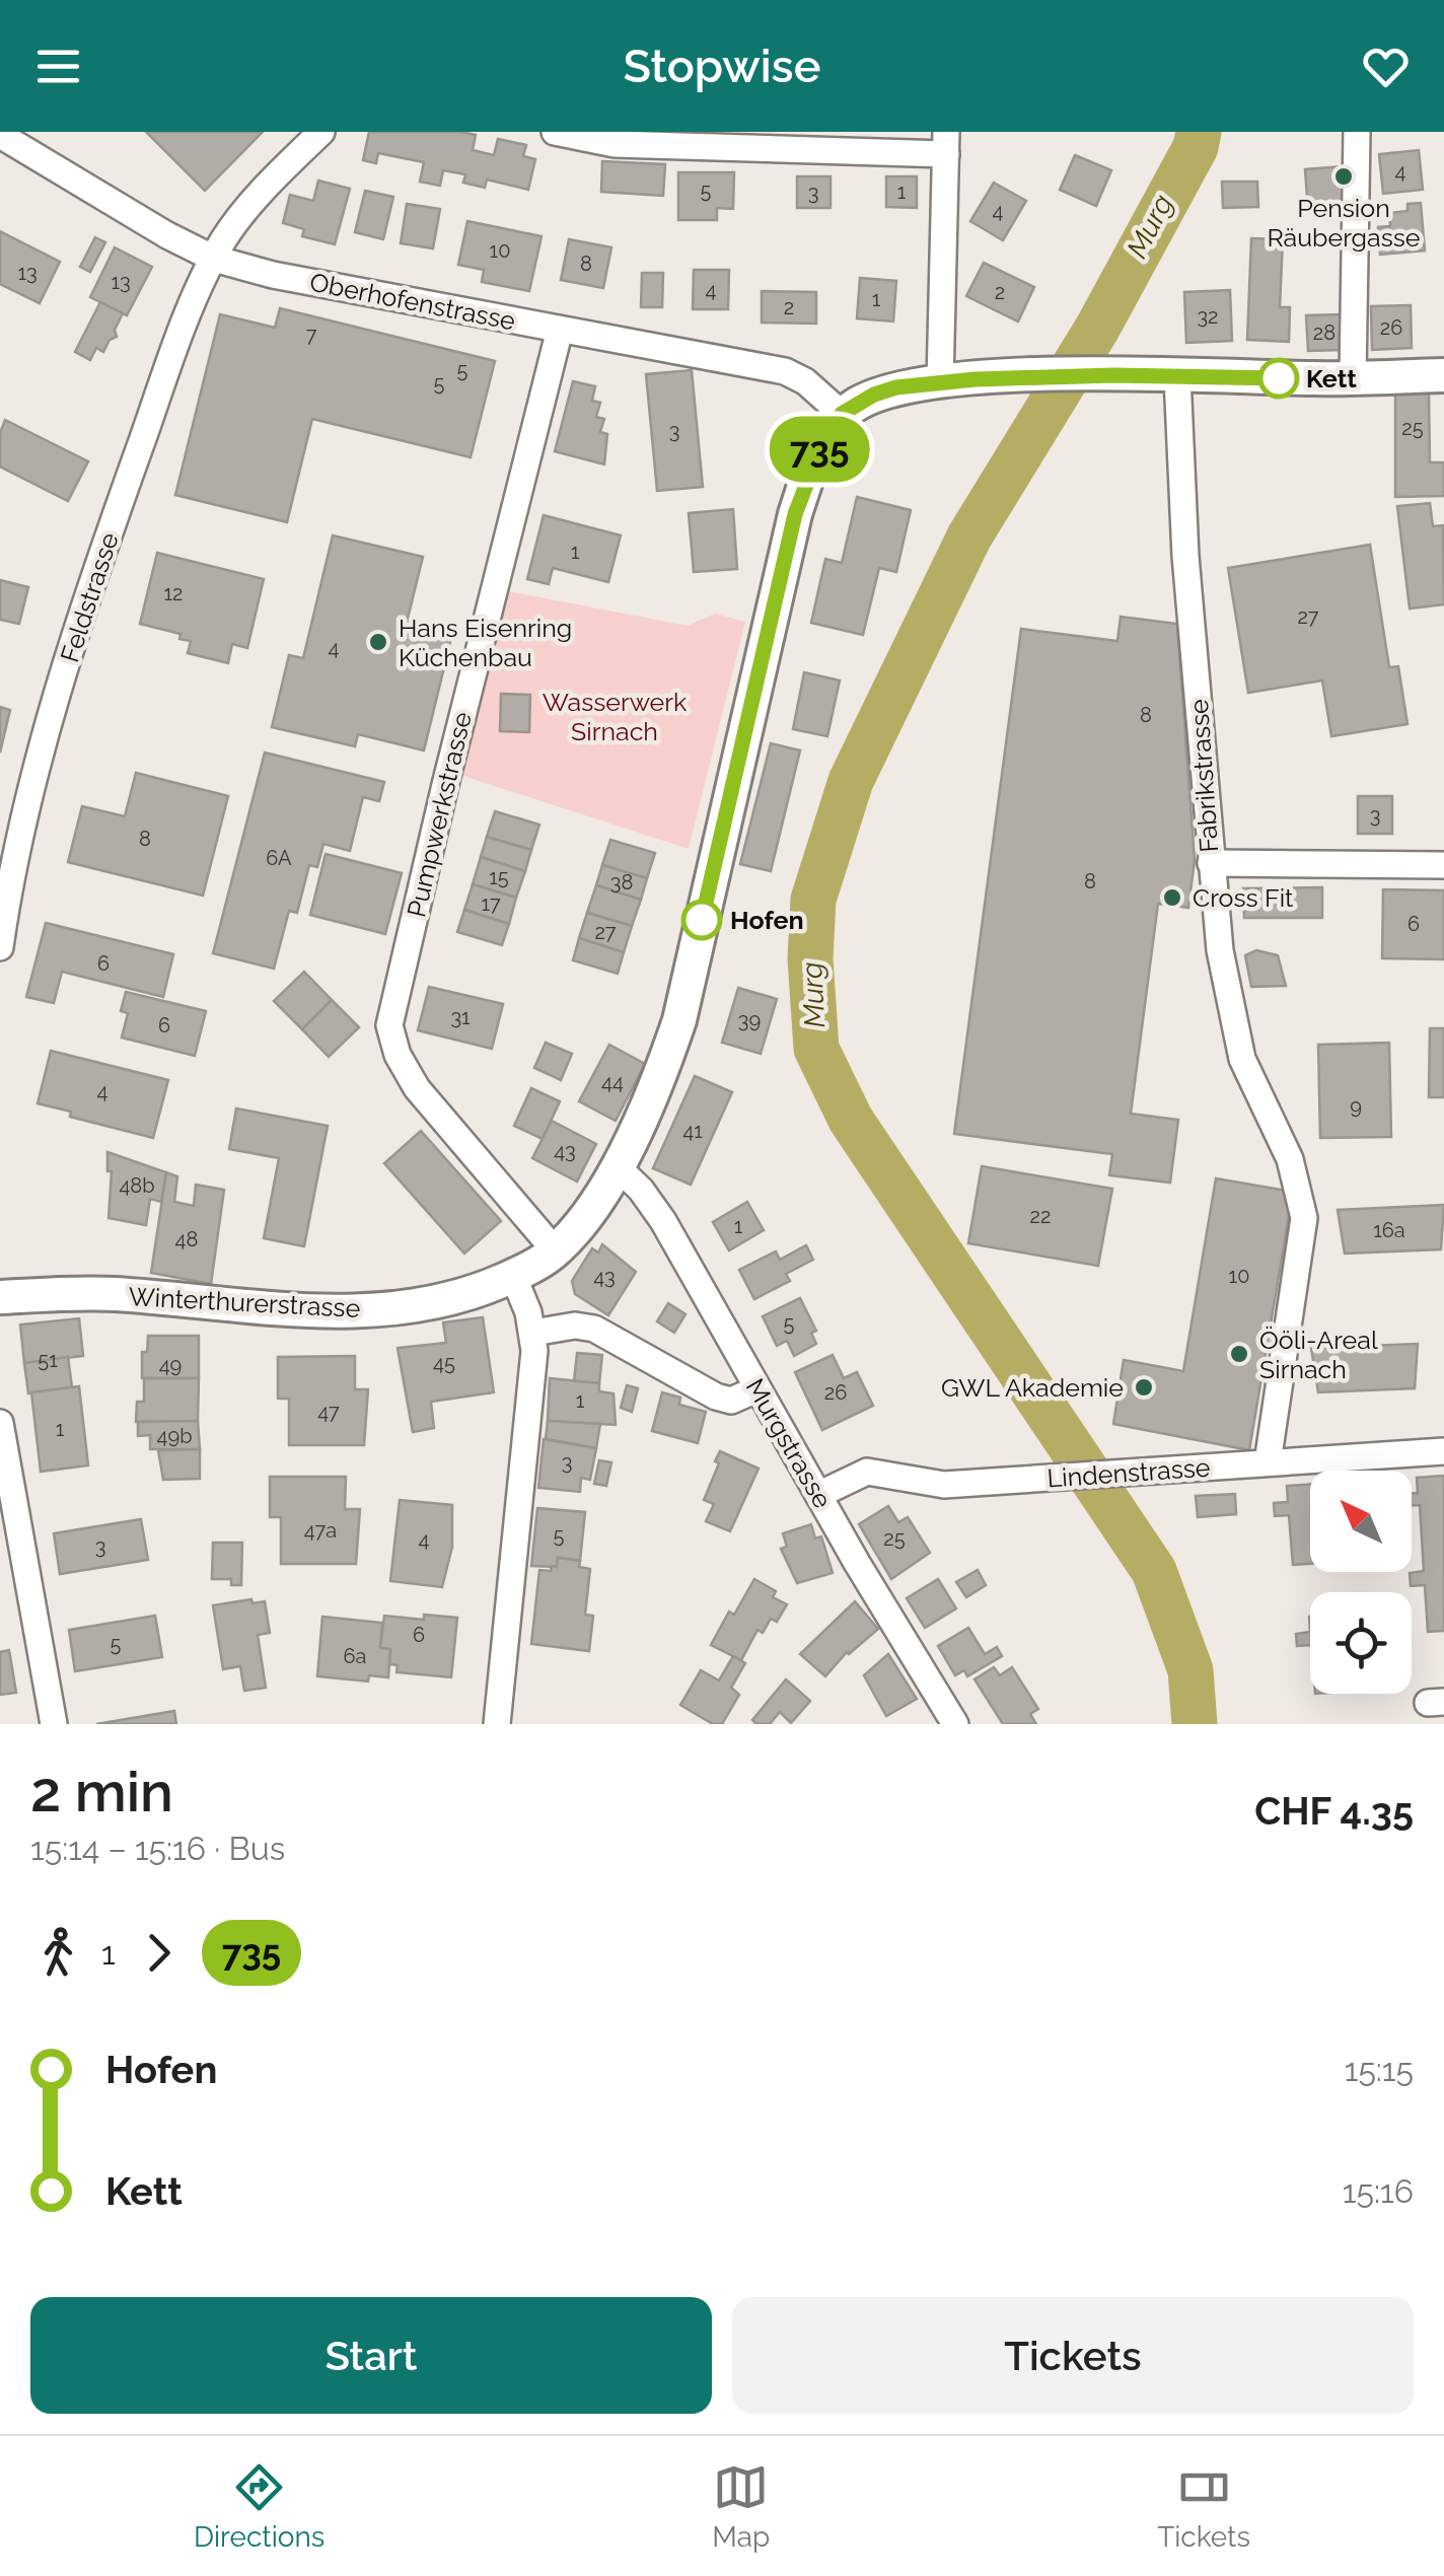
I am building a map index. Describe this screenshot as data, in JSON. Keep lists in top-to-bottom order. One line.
{"streets":{"street":["Oberhofenstrasse","Feldstrasse","Fabrikstrasse","Pumpwerkstrasse","Winterthurerstrasse","Murgstrasse","Lindenstrasse"]},"crossings":[["Oberhofenstrasse","Feldstrasse"],["Oberhofenstrasse","Pumpwerkstrasse"],["Oberhofenstrasse","Winterthurerstrasse"],["Fabrikstrasse","Lindenstrasse"],["Pumpwerkstrasse","Winterthurerstrasse"],["Winterthurerstrasse","Murgstrasse"],["Murgstrasse","Lindenstrasse"]],"water":["Murg"],"parks":["Wasserwerk Sirnach"],"places":["Pension Räubergasse","Kett","Hans Eisenring Küchenbau","Cross Fit","Hofen","Ööli-Areal Sirnach","GWL Akademie"],"lines":["bus line 735"],"house_numbers":["4","5","1","3","4","10","8","13","13","4","2","1","2","32","26","28","7","5","5","25","3","1","12","27","4","8","3","8","6A","15","8","38","17","6","27","6","31","39","6","44","4","9","41","43","48b","22","1","16a","48","10","43","5","51","45","49","26","1","47","1","49b","3","47a","5","25","4","3","6","5","6a"],"north":"top left","page":{"header":"Stopwise","on_map":"735","heading":["2 min","15:14 – 15:16 · Bus","CHF 4.35"],"legs":["1","735"],"list":[{"name":"Hofen","value":"15:15"},{"name":"Kett","value":"15:16"}],"buttons":["Start","Tickets"],"tabs":["Directions","Map","Tickets"]}}
